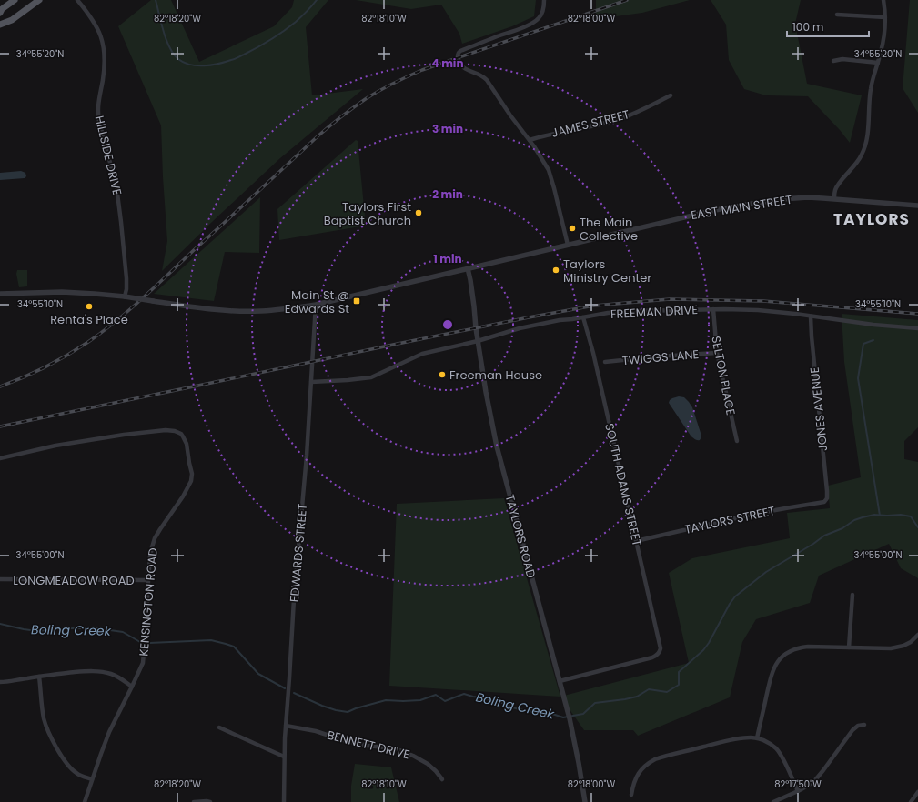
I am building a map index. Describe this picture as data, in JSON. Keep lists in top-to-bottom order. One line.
{"streets":{"street":["JAMES STREET","HILLSIDE DRIVE","EAST MAIN STREET","FREEMAN DRIVE","TWIGGS LANE","SELTON PLACE","JONES AVENUE","SOUTH ADAMS STREET","TAYLORS STREET","TAYLORS ROAD","EDWARDS STREET","LONGMEADOW ROAD","KENSINGTON ROAD","BENNETT DRIVE"]},"crossings":[["HILLSIDE DRIVE","EAST MAIN STREET"],["EAST MAIN STREET","TAYLORS ROAD"],["EAST MAIN STREET","EDWARDS STREET"],["FREEMAN DRIVE","SELTON PLACE"],["FREEMAN DRIVE","JONES AVENUE"],["FREEMAN DRIVE","SOUTH ADAMS STREET"],["FREEMAN DRIVE","TAYLORS ROAD"],["FREEMAN DRIVE","EDWARDS STREET"],["TWIGGS LANE","SELTON PLACE"],["JONES AVENUE","TAYLORS STREET"],["SOUTH ADAMS STREET","TAYLORS STREET"],["SOUTH ADAMS STREET","TAYLORS ROAD"],["EDWARDS STREET","BENNETT DRIVE"],["LONGMEADOW ROAD","KENSINGTON ROAD"]],"districts":["TAYLORS"],"water":["Boling Creek"],"places":{"other":["Taylors First Baptist Church","The Main Collective","Taylors Ministry Center","Renta's Place","Freeman House"],"transit":["Main St @ Edwards St"]},"scale_bar":"100 m","coordinates":["82°18'20\"W","82°18'10\"W","82°18'00\"W","34°55'20\"N","34°55'10\"N","34°55'00\"N","82°17'50\"W"],"rings":["4 min","3 min","2 min","1 min"]}
